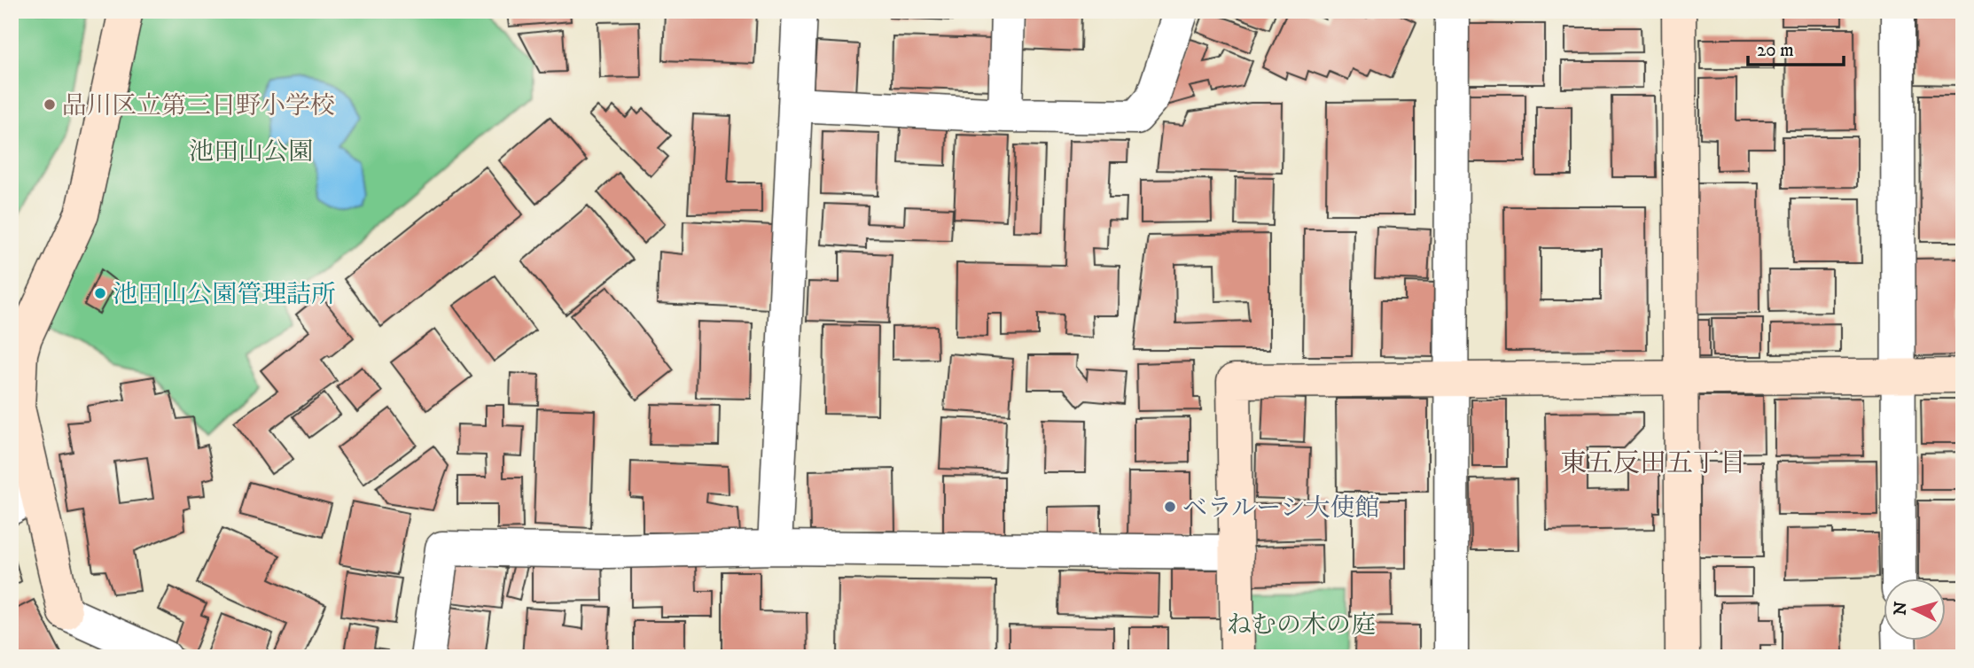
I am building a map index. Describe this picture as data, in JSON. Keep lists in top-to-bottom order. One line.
{"districts":["東五反田五丁目"],"parks":["池田山公園","ねむの木の庭"],"places":["品川区立第三日野小学校","池田山公園管理詰所","ベラルーシ大使館"],"scale_bar":"20 m","north":"left"}
